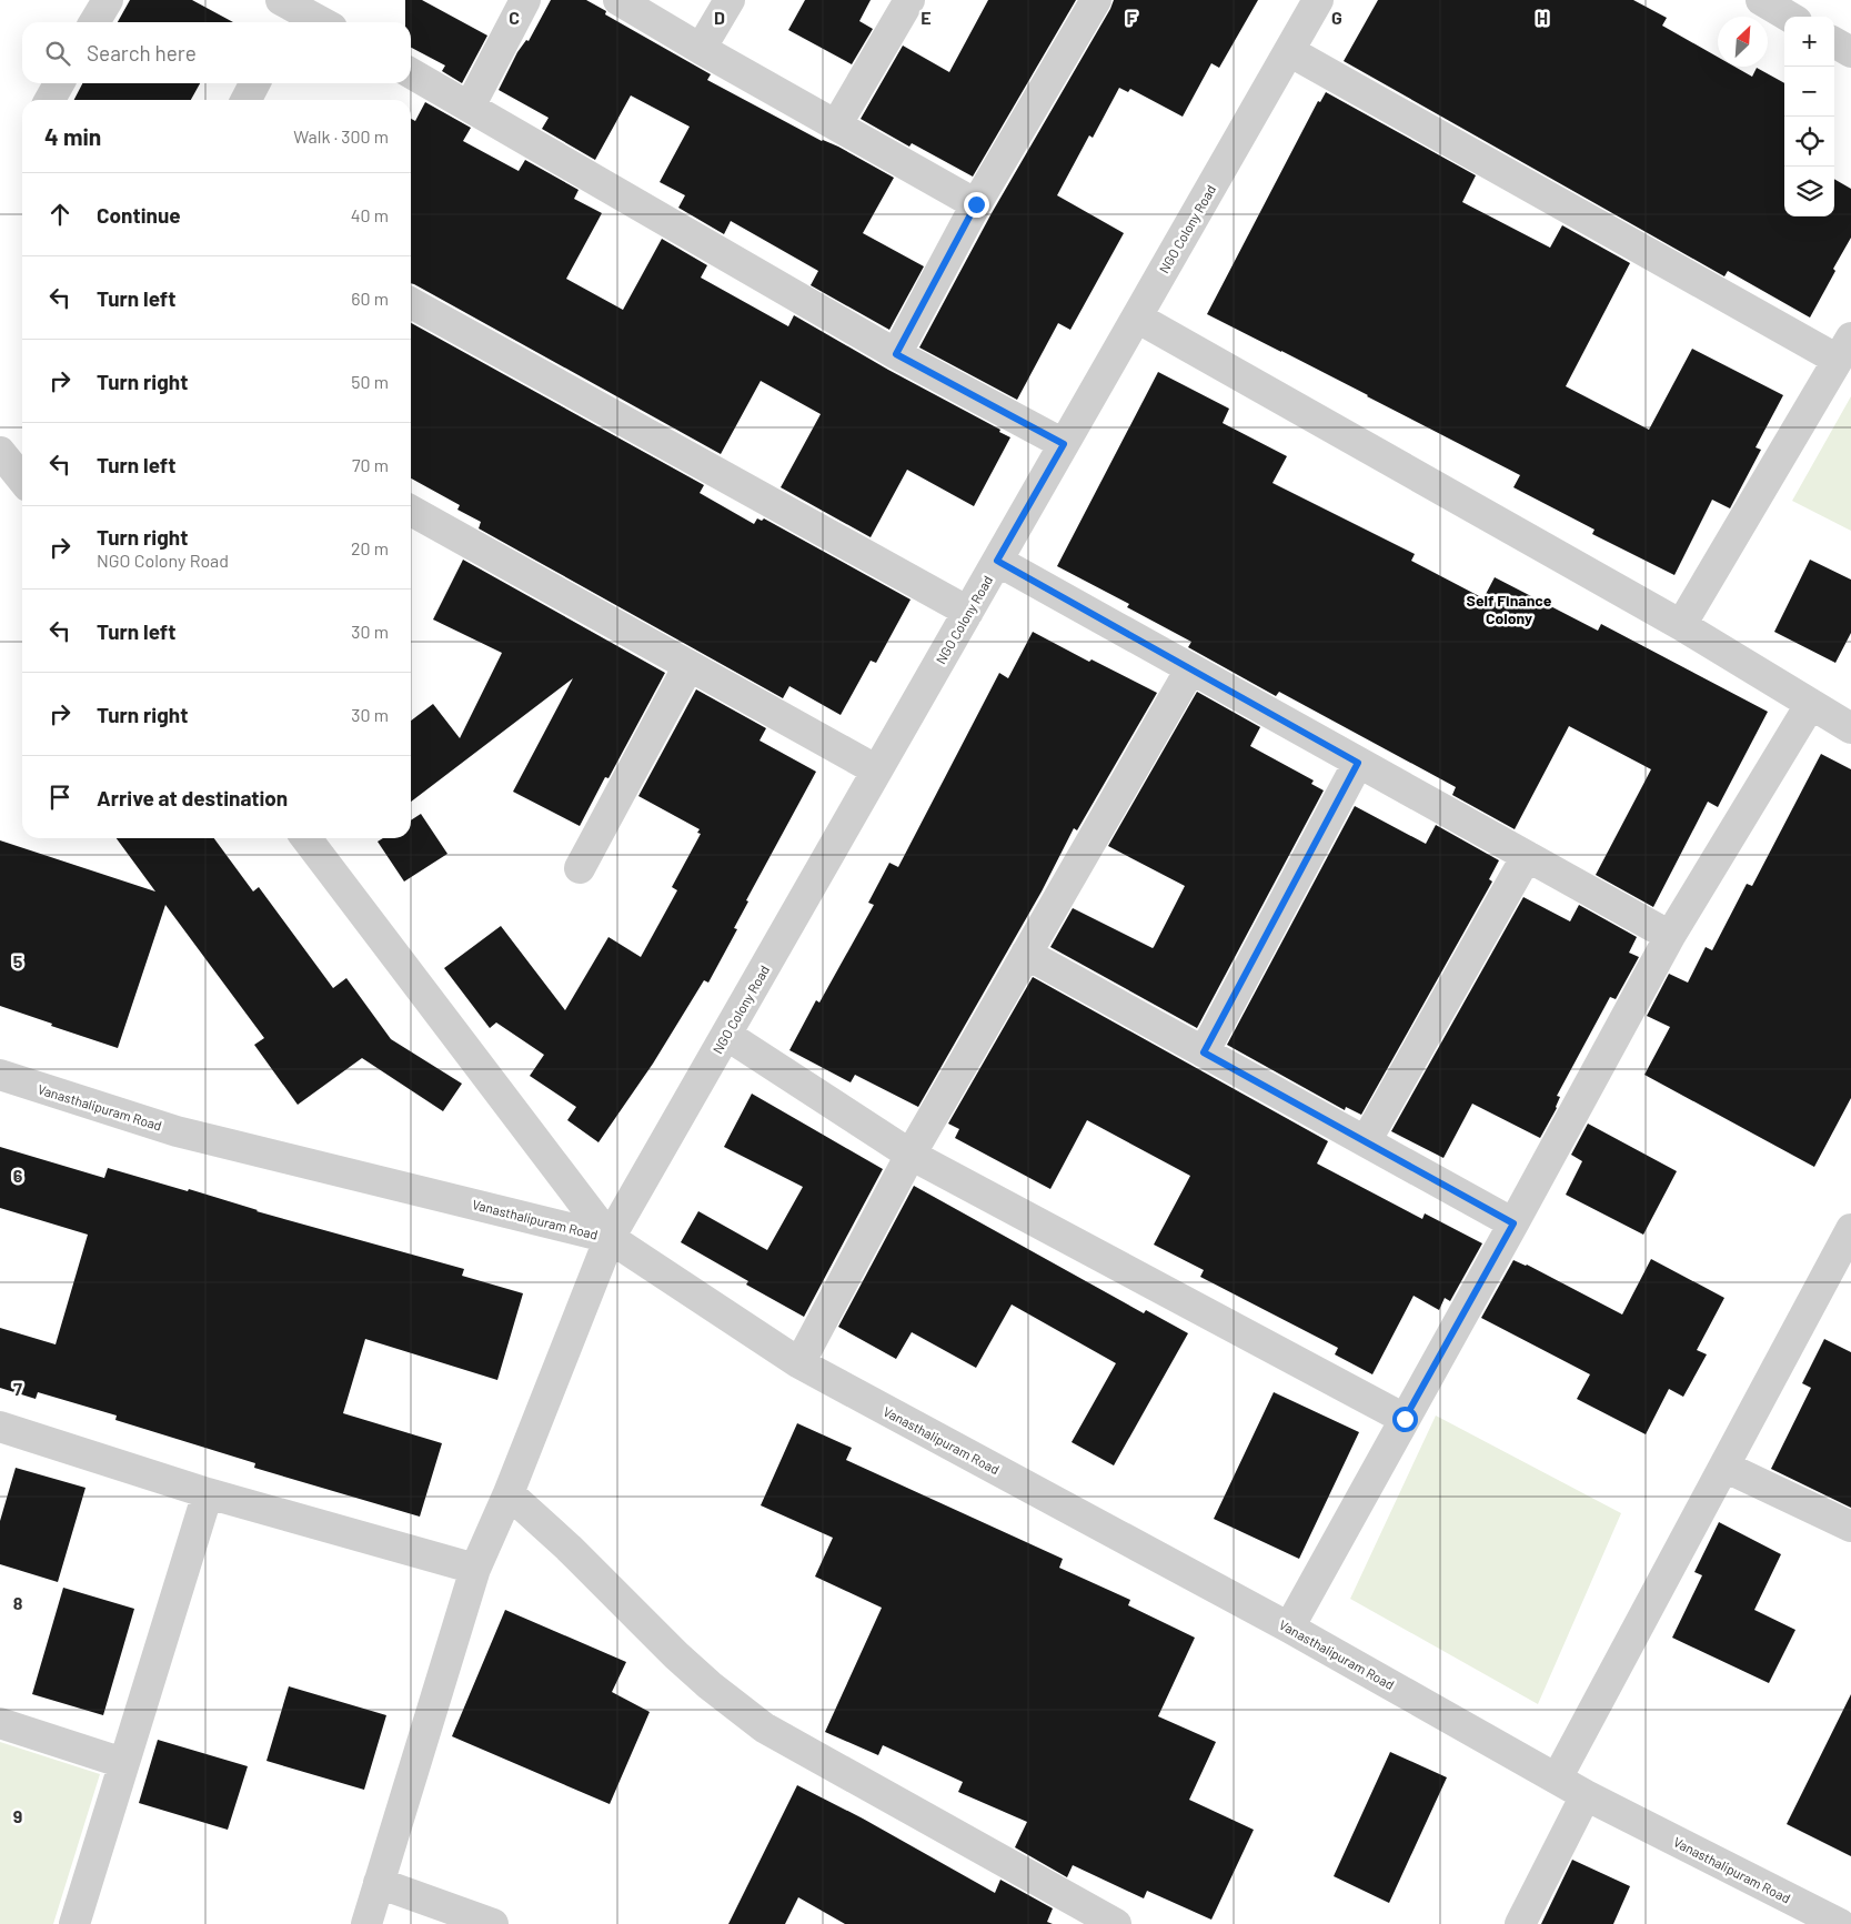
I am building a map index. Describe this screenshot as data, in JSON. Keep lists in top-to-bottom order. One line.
{"streets":{"street":["NGO Colony Road","Vanasthalipuram Road"]},"crossings":[["NGO Colony Road","Vanasthalipuram Road"]],"districts":["Self Finance Colony"],"north":"top right","page":{"map_buttons":["+","−"],"search":"Search here","heading":["4 min","Walk · 300 m"],"list":[["Continue","40 m"],["Turn left","60 m"],["Turn right","50 m"],["Turn left","70 m"],["Turn right","NGO Colony Road","20 m"],["Turn left","30 m"],["Turn right","30 m"],"Arrive at destination"]},"grid":{"columns":["C","D","E","F","G","H"],"rows":["5","6","7","8","9"]}}
